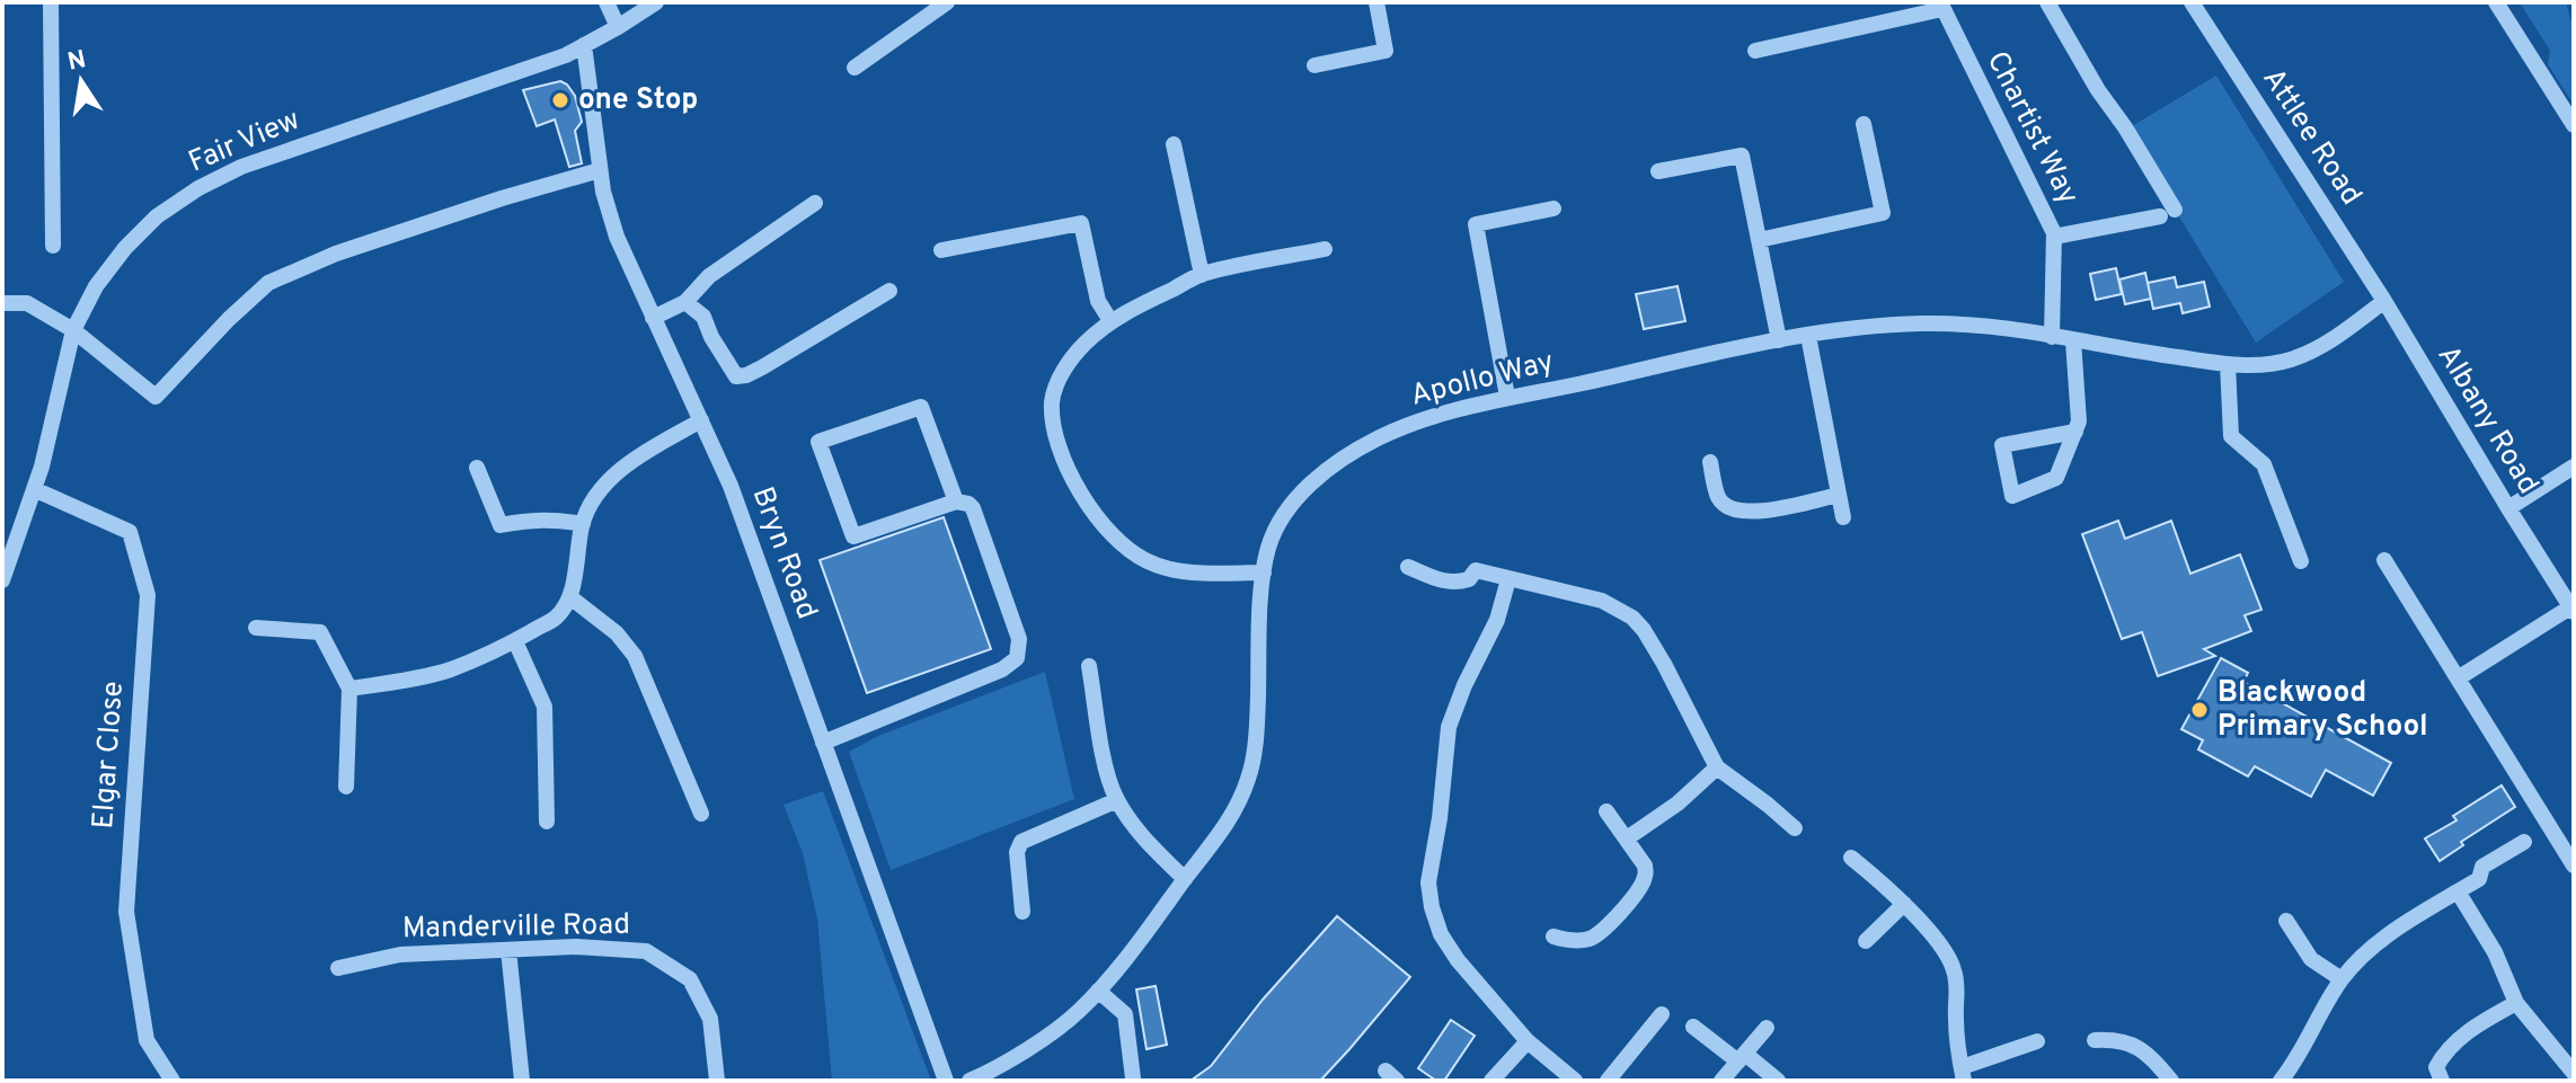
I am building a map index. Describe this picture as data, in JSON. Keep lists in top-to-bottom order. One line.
{"streets":{"street":["Chartist Way","Attlee Road","Fair View","Apollo Way","Albany Road","Bryn Road","Elgar Close","Manderville Road"]},"crossings":[["Chartist Way","Apollo Way"],["Attlee Road","Apollo Way"],["Attlee Road","Albany Road"],["Fair View","Bryn Road"],["Fair View","Elgar Close"],["Apollo Way","Albany Road"]],"places":["one Stop","Blackwood Primary School"],"north":"top"}
